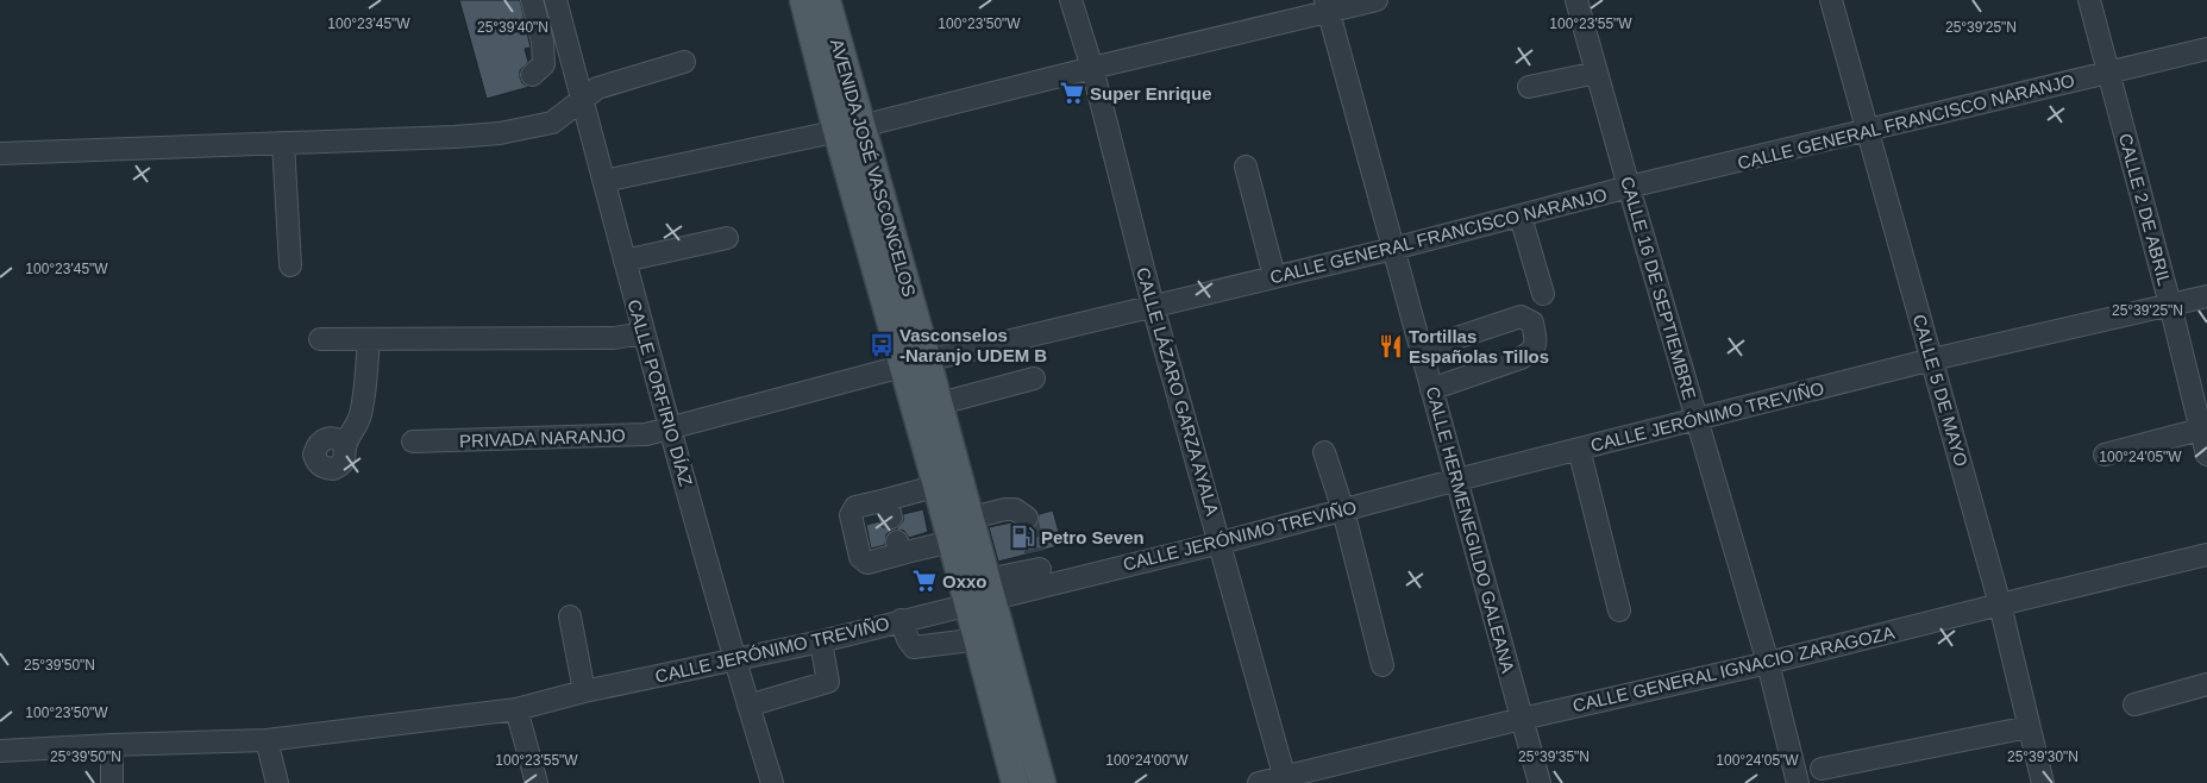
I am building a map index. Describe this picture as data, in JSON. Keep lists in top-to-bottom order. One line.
{"streets":{"main road":["AVENIDA JOSÉ VASCONCELOS"],"street":["CALLE GENERAL FRANCISCO NARANJO","CALLE 2 DE ABRIL","CALLE 16 DE SEPTIEMBRE","CALLE 5 DE MAYO","CALLE LÁZARO GARZA AYALA","CALLE PORFIRIO DÍAZ","CALLE JERÓNIMO TREVIÑO","PRIVADA NARANJO","CALLE HERMENEGILDO GALEANA","CALLE GENERAL IGNACIO ZARAGOZA"]},"crossings":[["CALLE GENERAL FRANCISCO NARANJO","AVENIDA JOSÉ VASCONCELOS"],["CALLE GENERAL FRANCISCO NARANJO","CALLE 2 DE ABRIL"],["CALLE GENERAL FRANCISCO NARANJO","CALLE 16 DE SEPTIEMBRE"],["CALLE GENERAL FRANCISCO NARANJO","CALLE 5 DE MAYO"],["CALLE GENERAL FRANCISCO NARANJO","CALLE LÁZARO GARZA AYALA"],["CALLE GENERAL FRANCISCO NARANJO","CALLE PORFIRIO DÍAZ"],["CALLE GENERAL FRANCISCO NARANJO","PRIVADA NARANJO"],["CALLE GENERAL FRANCISCO NARANJO","CALLE HERMENEGILDO GALEANA"],["AVENIDA JOSÉ VASCONCELOS","CALLE JERÓNIMO TREVIÑO"],["CALLE 2 DE ABRIL","CALLE JERÓNIMO TREVIÑO"],["CALLE 16 DE SEPTIEMBRE","CALLE JERÓNIMO TREVIÑO"],["CALLE 16 DE SEPTIEMBRE","CALLE GENERAL IGNACIO ZARAGOZA"],["CALLE 5 DE MAYO","CALLE JERÓNIMO TREVIÑO"],["CALLE 5 DE MAYO","CALLE GENERAL IGNACIO ZARAGOZA"],["CALLE LÁZARO GARZA AYALA","CALLE JERÓNIMO TREVIÑO"],["CALLE LÁZARO GARZA AYALA","CALLE GENERAL IGNACIO ZARAGOZA"],["CALLE PORFIRIO DÍAZ","CALLE JERÓNIMO TREVIÑO"],["CALLE PORFIRIO DÍAZ","PRIVADA NARANJO"],["CALLE JERÓNIMO TREVIÑO","CALLE HERMENEGILDO GALEANA"],["CALLE HERMENEGILDO GALEANA","CALLE GENERAL IGNACIO ZARAGOZA"]],"places":{"supermarket":["Super Enrique","Oxxo"],"bus stop":["Vasconselos -Naranjo UDEM B"],"restaurant":["Tortillas Españolas Tillos"],"fuel station":["Petro Seven"]},"coordinates":["100°23'45\"W","100°23'50\"W","100°23'55\"W","25°39'40\"N","25°39'25\"N","100°24'05\"W","25°39'50\"N","25°39'35\"N","25°39'30\"N","100°24'00\"W"]}
